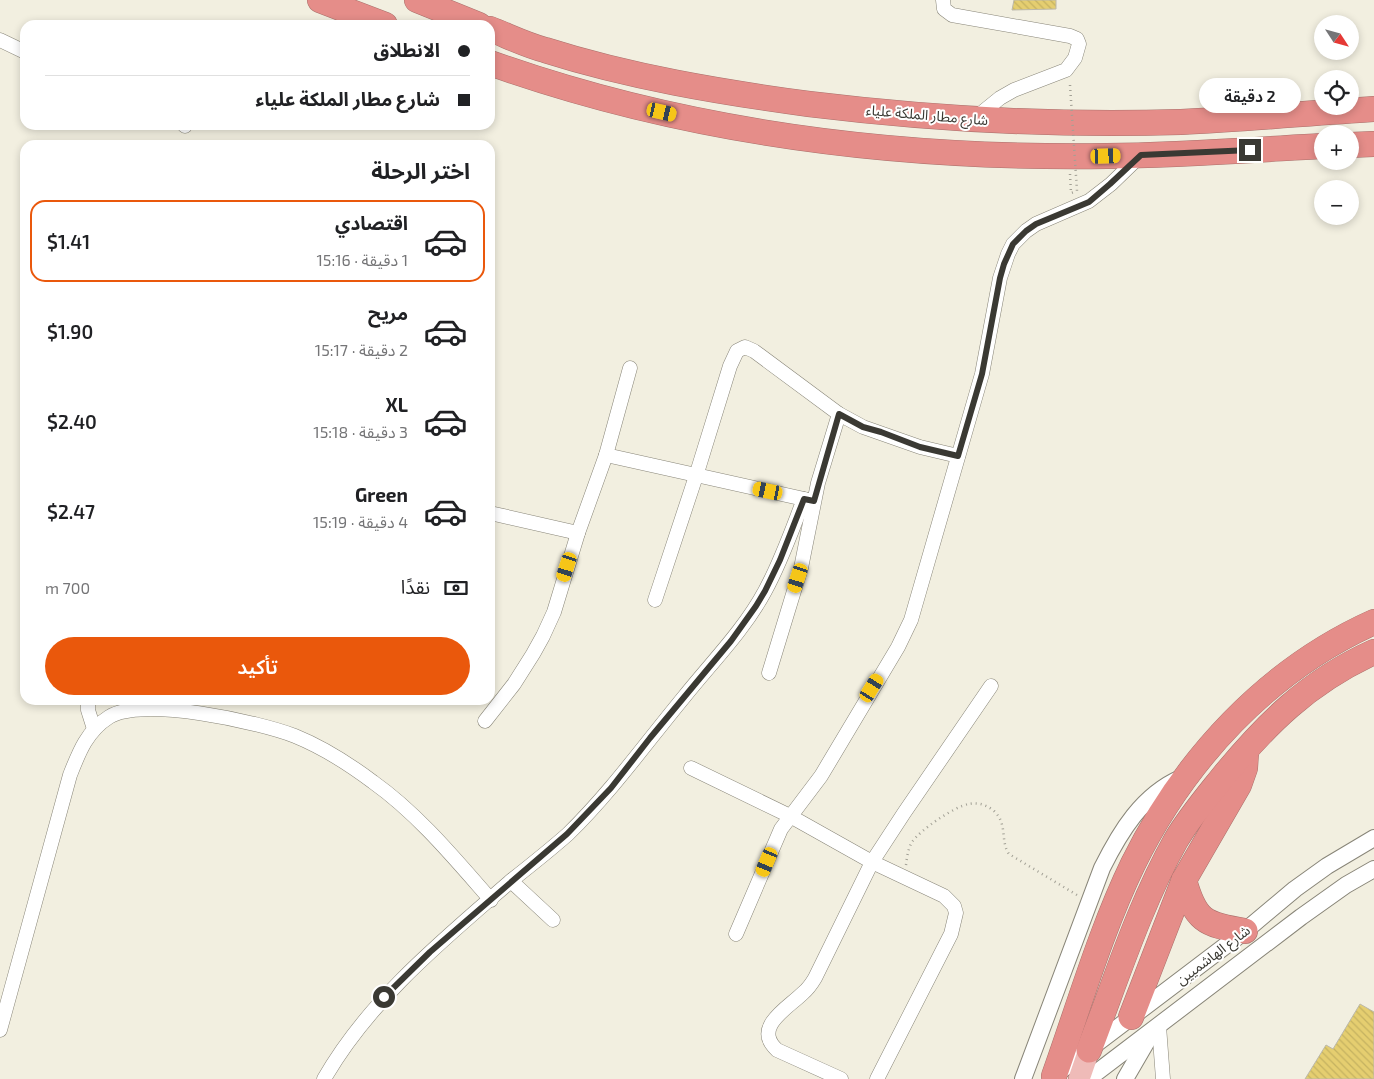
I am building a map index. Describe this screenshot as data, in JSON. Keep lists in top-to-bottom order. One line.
{"streets":{"highway":["شارع مطار الملكة علياء"],"street":["شارع الهاشميين"]},"north":"bottom right","page":{"map_buttons":["+","−"],"banner":["الانطلاق","شارع مطار الملكة علياء"],"bubble":"2 دقيقة","heading":"اختر الرحلة","list":[{"name":"اقتصادي","note":"1 دقيقة · 15:16","value":"$1.41"},{"name":"مريح","note":"2 دقيقة · 15:17","value":"$1.90"},{"name":"XL","note":"3 دقيقة · 15:18","value":"$2.40"},{"name":"Green","note":"4 دقيقة · 15:19","value":"$2.47"}],"pay":["نقدًا","700 m"],"buttons":"تأكيد"}}
